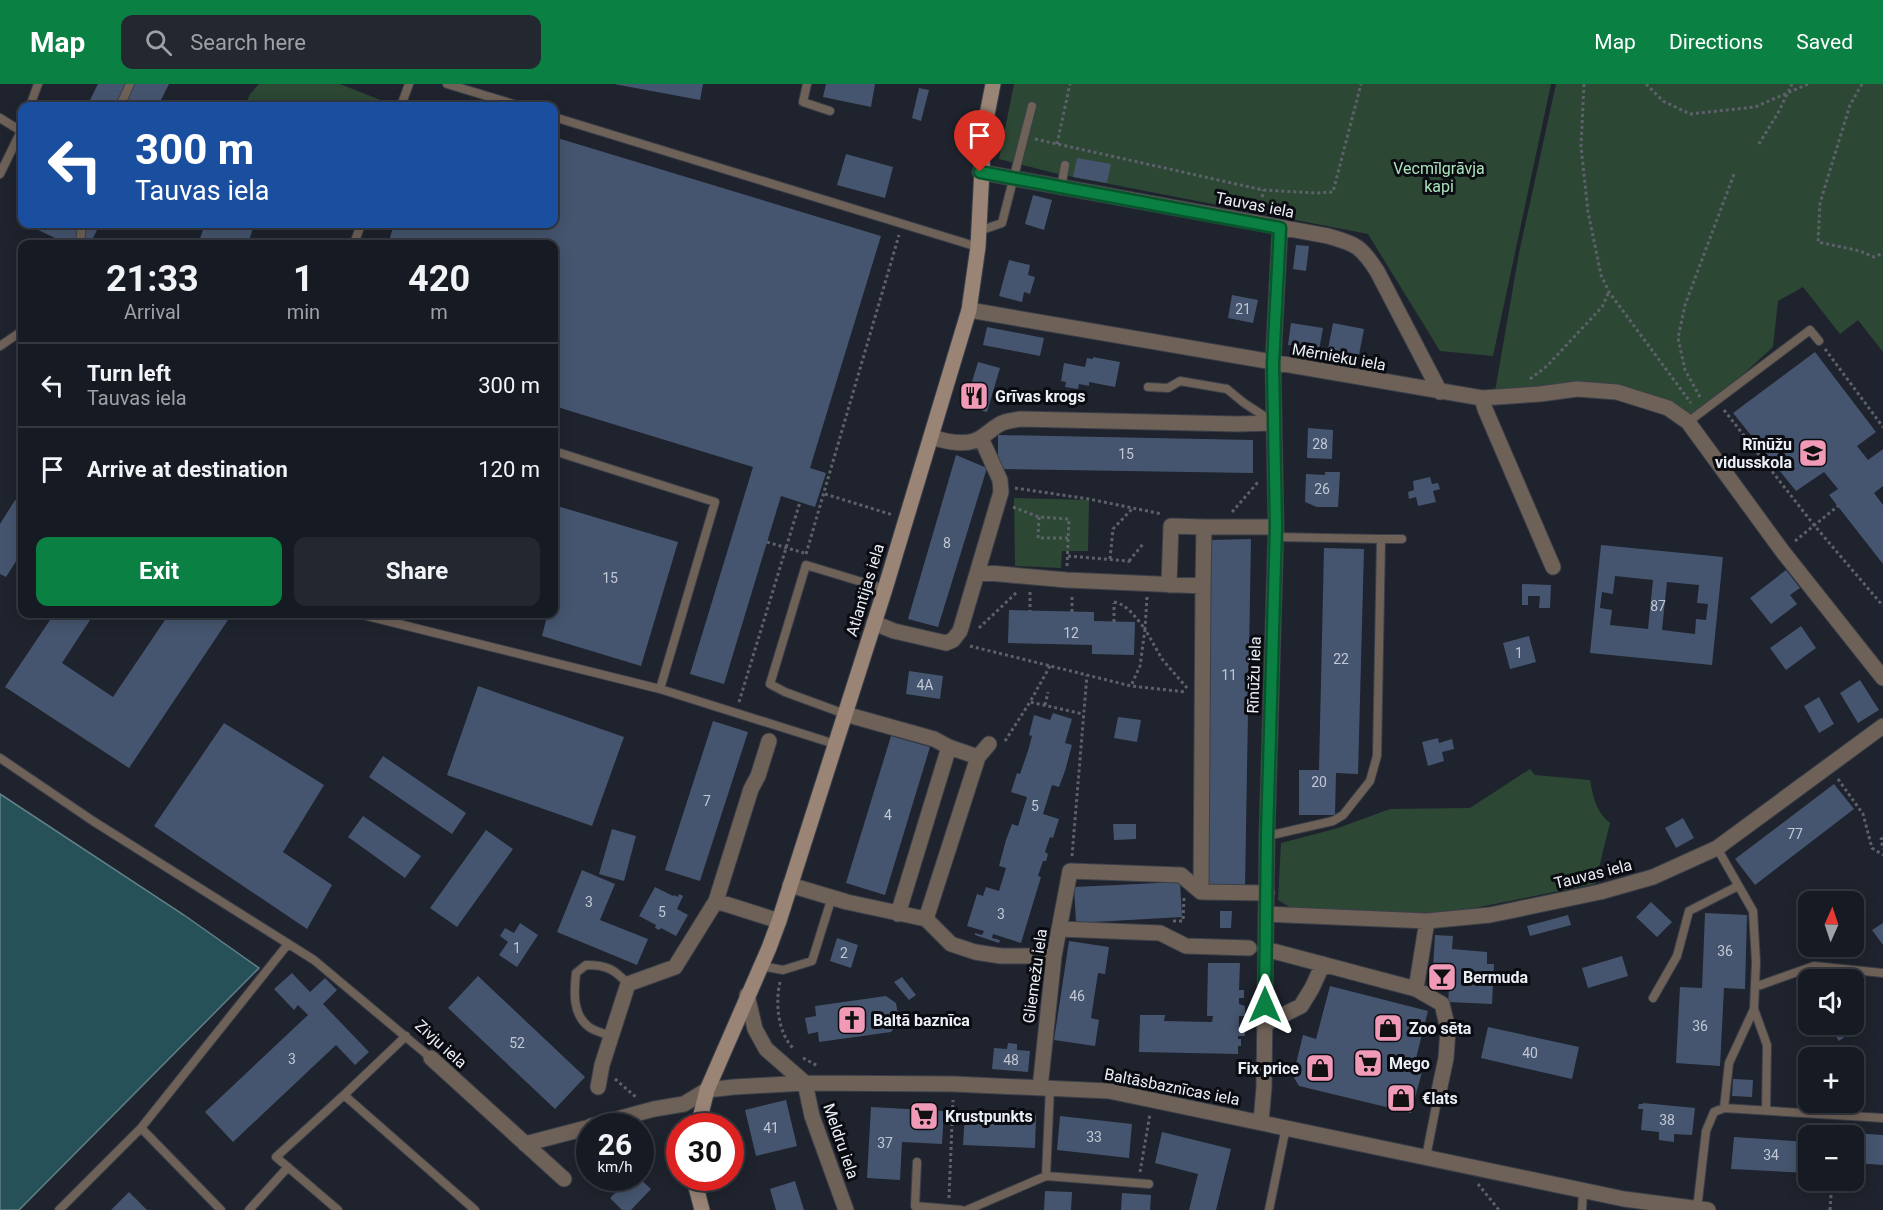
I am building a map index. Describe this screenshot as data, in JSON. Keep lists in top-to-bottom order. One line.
{"streets":{"main road":["Atlantijas iela"],"street":["Tauvas iela","Mērnieku iela","Rīnūžu iela","Gliemežu iela","Zivju iela","Baltāsbaznīcas iela","Meldru iela"]},"crossings":[["Tauvas iela","Mērnieku iela"],["Tauvas iela","Atlantijas iela"],["Tauvas iela","Rīnūžu iela"],["Mērnieku iela","Atlantijas iela"],["Mērnieku iela","Rīnūžu iela"],["Atlantijas iela","Baltāsbaznīcas iela"],["Rīnūžu iela","Baltāsbaznīcas iela"],["Gliemežu iela","Baltāsbaznīcas iela"],["Zivju iela","Baltāsbaznīcas iela"],["Baltāsbaznīcas iela","Meldru iela"]],"parks":["Vecmīlgrāvja kapi"],"places":{"restaurant":["Grīvas krogs"],"school or university":["Rīnūžu vidusskola"],"bar":["Bermuda"],"church":["Baltā baznīca"],"shop":["Zoo sēta","Fix price","€lats"],"supermarket":["Mego","Krustpunkts"]},"house_numbers":["21","28","15","26","8","15","87","12","1","22","11","4A","20","7","5","4","77","3","5","3","1","36","2","46","36","52","40","3","48","38","41","33","37","34"],"north":"top","page":{"header":"Map","search":"Search here","nav":["Map","Directions","Saved"],"turn":["300 m","Tauvas iela"],"eta":["21:33","Arrival","1","min","420","m"],"list":[{"name":"Turn left","note":"Tauvas iela","value":"300 m"},{"name":"Arrive at destination","value":"120 m"}],"buttons":["Exit","Share"],"map_buttons":["+","−"],"speed":"26 km/h","limit":"30"}}
